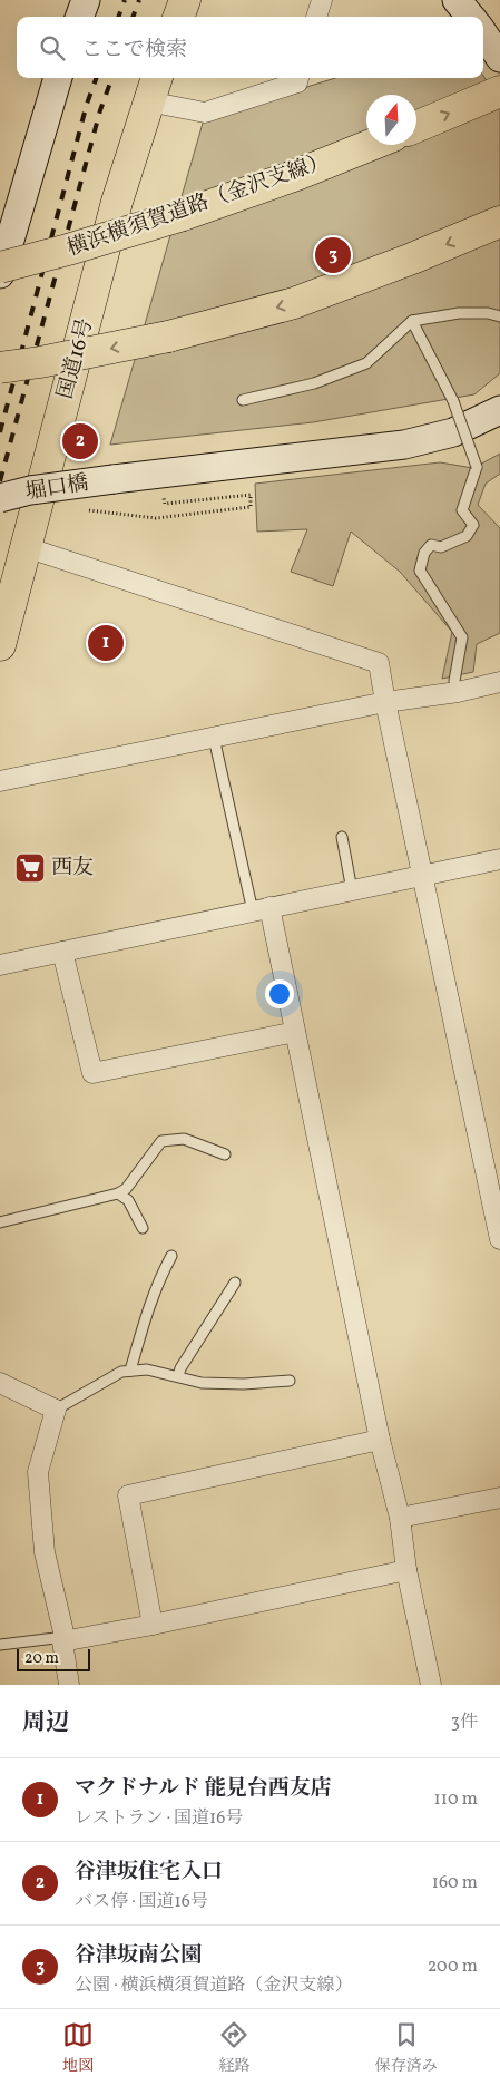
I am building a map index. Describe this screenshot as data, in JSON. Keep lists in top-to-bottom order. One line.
{"streets":{"highway":["横浜横須賀道路（金沢支線）","国道16号"],"street":["堀口橋"]},"places":{"supermarket":["西友"]},"scale_bar":"20 m","north":"top","page":{"search":"ここで検索","pins":["3","2","1"],"scale":"20 m","heading":["周辺","3件"],"list":[{"mark":"1","name":"マクドナルド 能見台西友店","note":"レストラン · 国道16号","value":"110 m"},{"mark":"2","name":"谷津坂住宅入口","note":"バス停 · 国道16号","value":"160 m"},{"mark":"3","name":"谷津坂南公園","note":"公園 · 横浜横須賀道路（金沢支線）","value":"200 m"}],"nav":["地図","経路","保存済み"]}}
